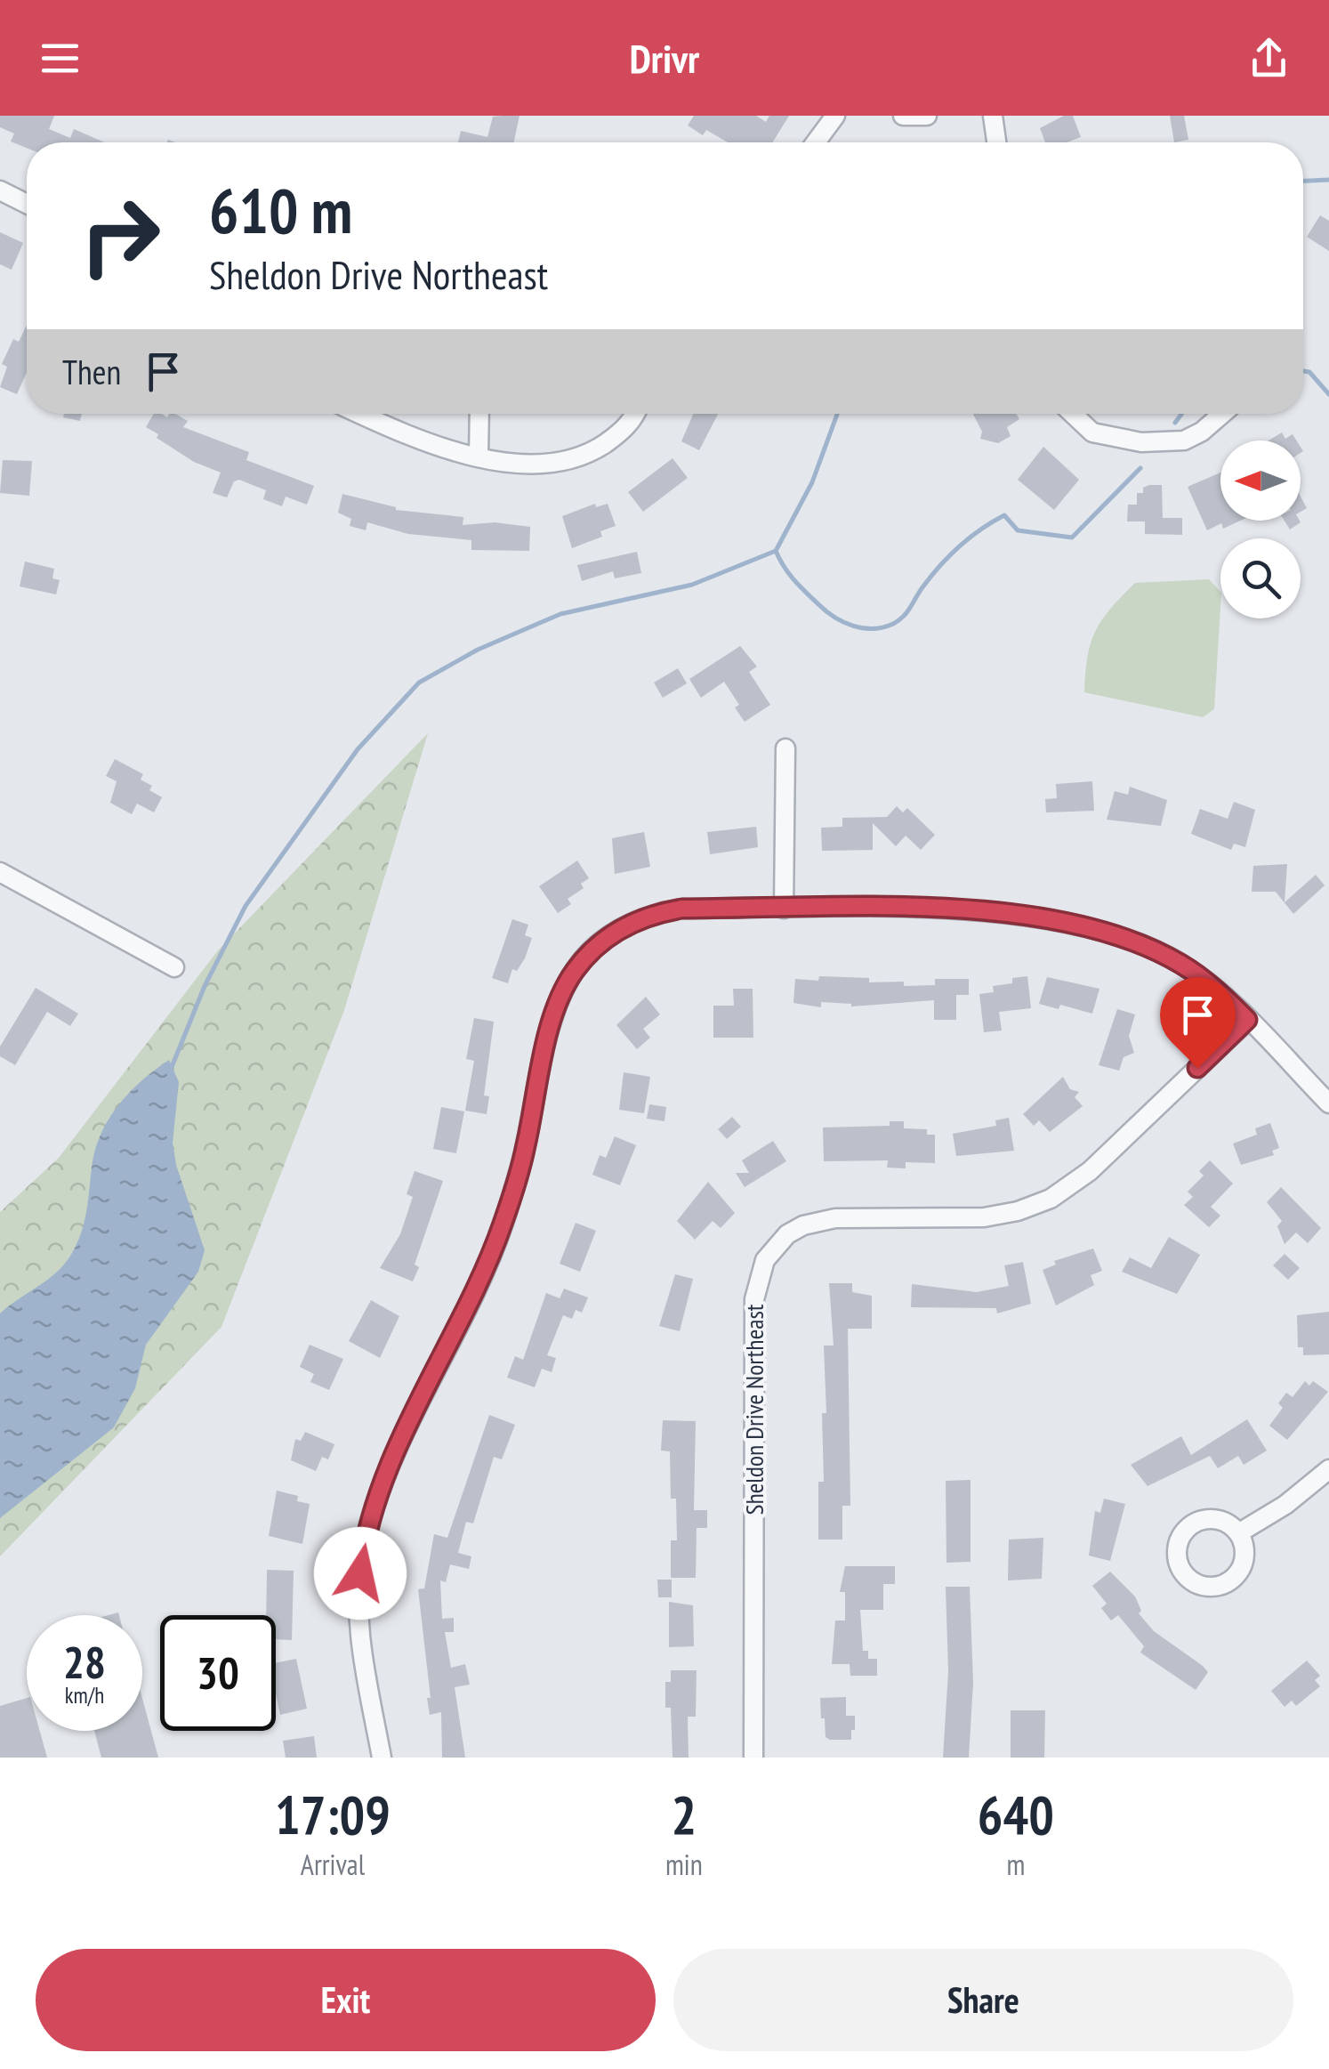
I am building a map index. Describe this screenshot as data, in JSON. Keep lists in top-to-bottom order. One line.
{"streets":{"street":["Sheldon Drive Northeast"]},"north":"left","page":{"header":"Drivr","turn":["610 m","Sheldon Drive Northeast"],"then":"Then","speed":"28 km/h","limit":"30","eta":["17:09","Arrival","2","min","640","m"],"buttons":["Exit","Share"]}}
